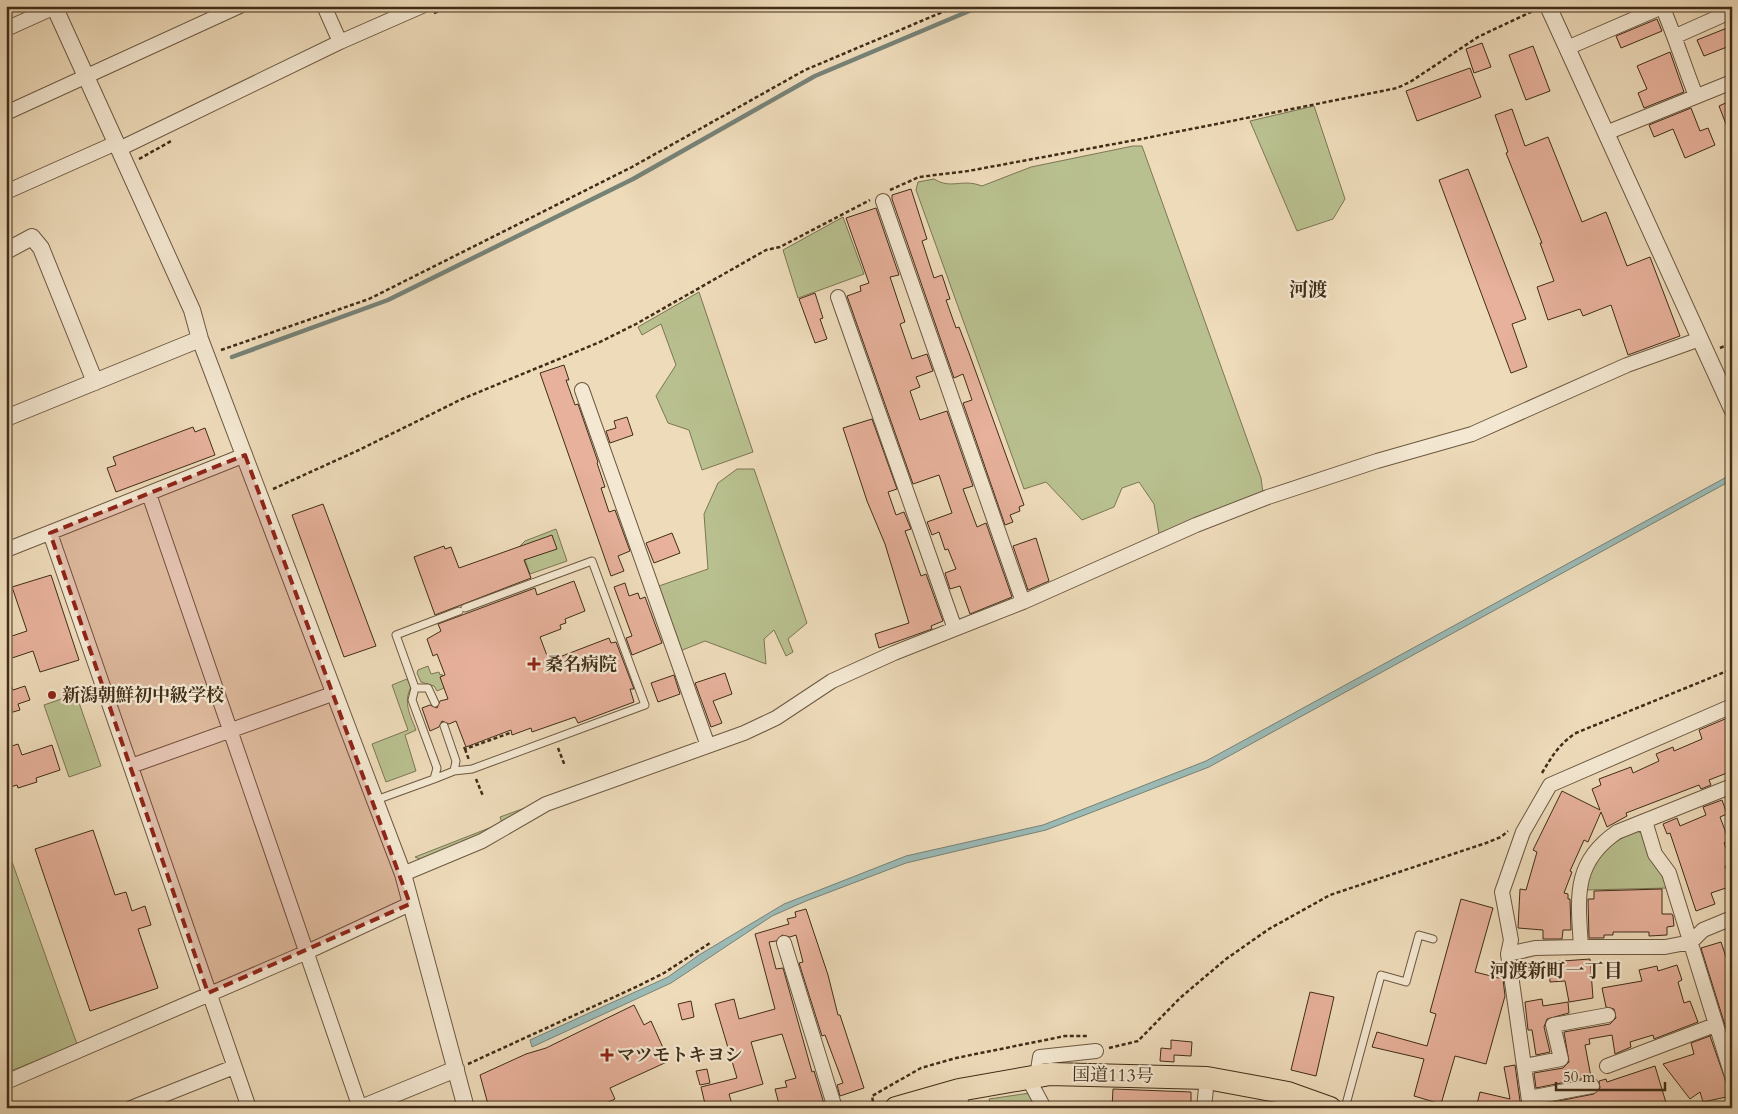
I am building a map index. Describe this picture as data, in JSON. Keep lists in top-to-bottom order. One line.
{"streets":{"highway":["国道113号"]},"districts":["河渡","河渡新町一丁目"],"places":{"health":["桑名病院","マツモトキヨシ"],"other":["新潟朝鮮初中級学校"]},"scale_bar":"50 m"}
